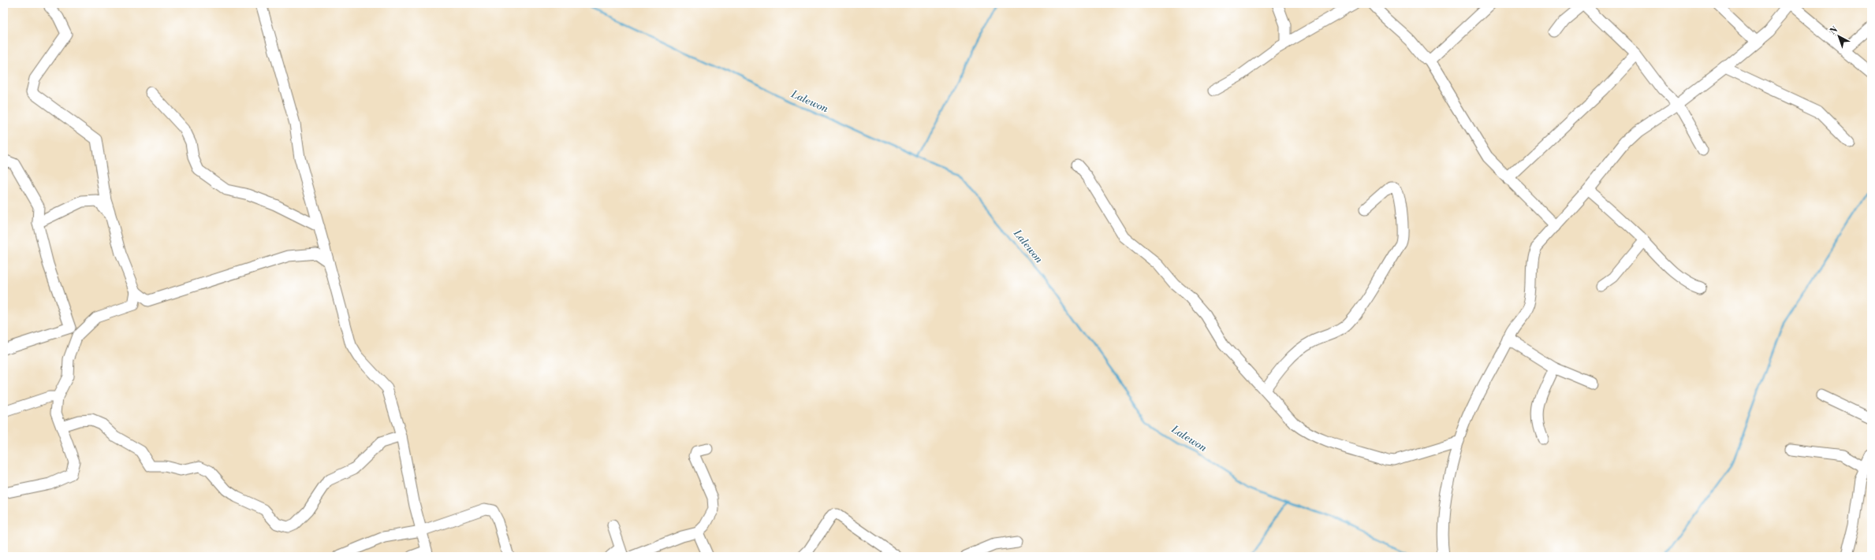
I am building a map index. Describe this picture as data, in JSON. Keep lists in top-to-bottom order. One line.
{"water":["Lalewon"],"north":"top left"}
